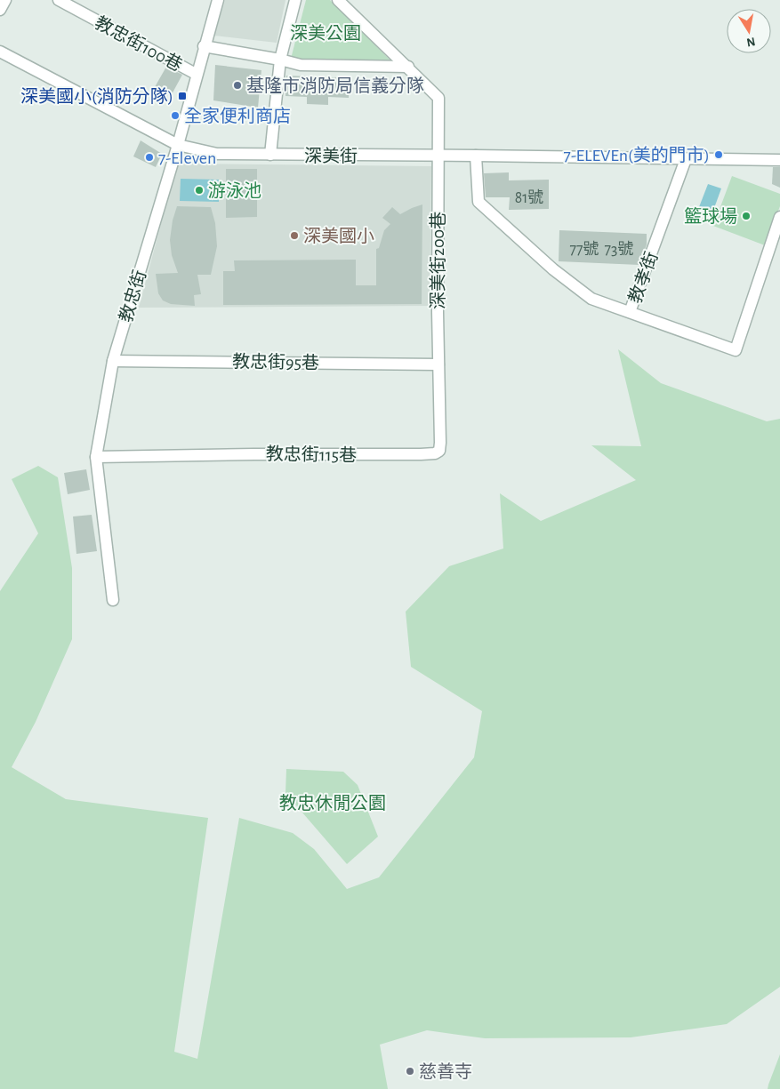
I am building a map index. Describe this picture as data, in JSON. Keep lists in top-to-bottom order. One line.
{"streets":{"street":["教忠街100巷","深美街","深美街200巷","教孝街","教忠街","教忠街95巷","教忠街115巷"]},"crossings":[["教忠街100巷","教忠街"],["深美街","深美街200巷"],["深美街","教孝街"],["深美街","教忠街"],["深美街200巷","教忠街95巷"],["深美街200巷","教忠街115巷"],["教忠街","教忠街95巷"],["教忠街","教忠街115巷"],["教忠街95巷","教忠街115巷"]],"parks":["深美公園","教忠休閒公園"],"places":{"other":["基隆市消防局信義分隊","全家便利商店","7-ELEVEn(美的門市)","7-Eleven","游泳池","籃球場","深美國小","慈善寺"],"transit":["深美國小(消防分隊)"]},"house_numbers":["81號","77號","73號"],"north":"bottom"}
